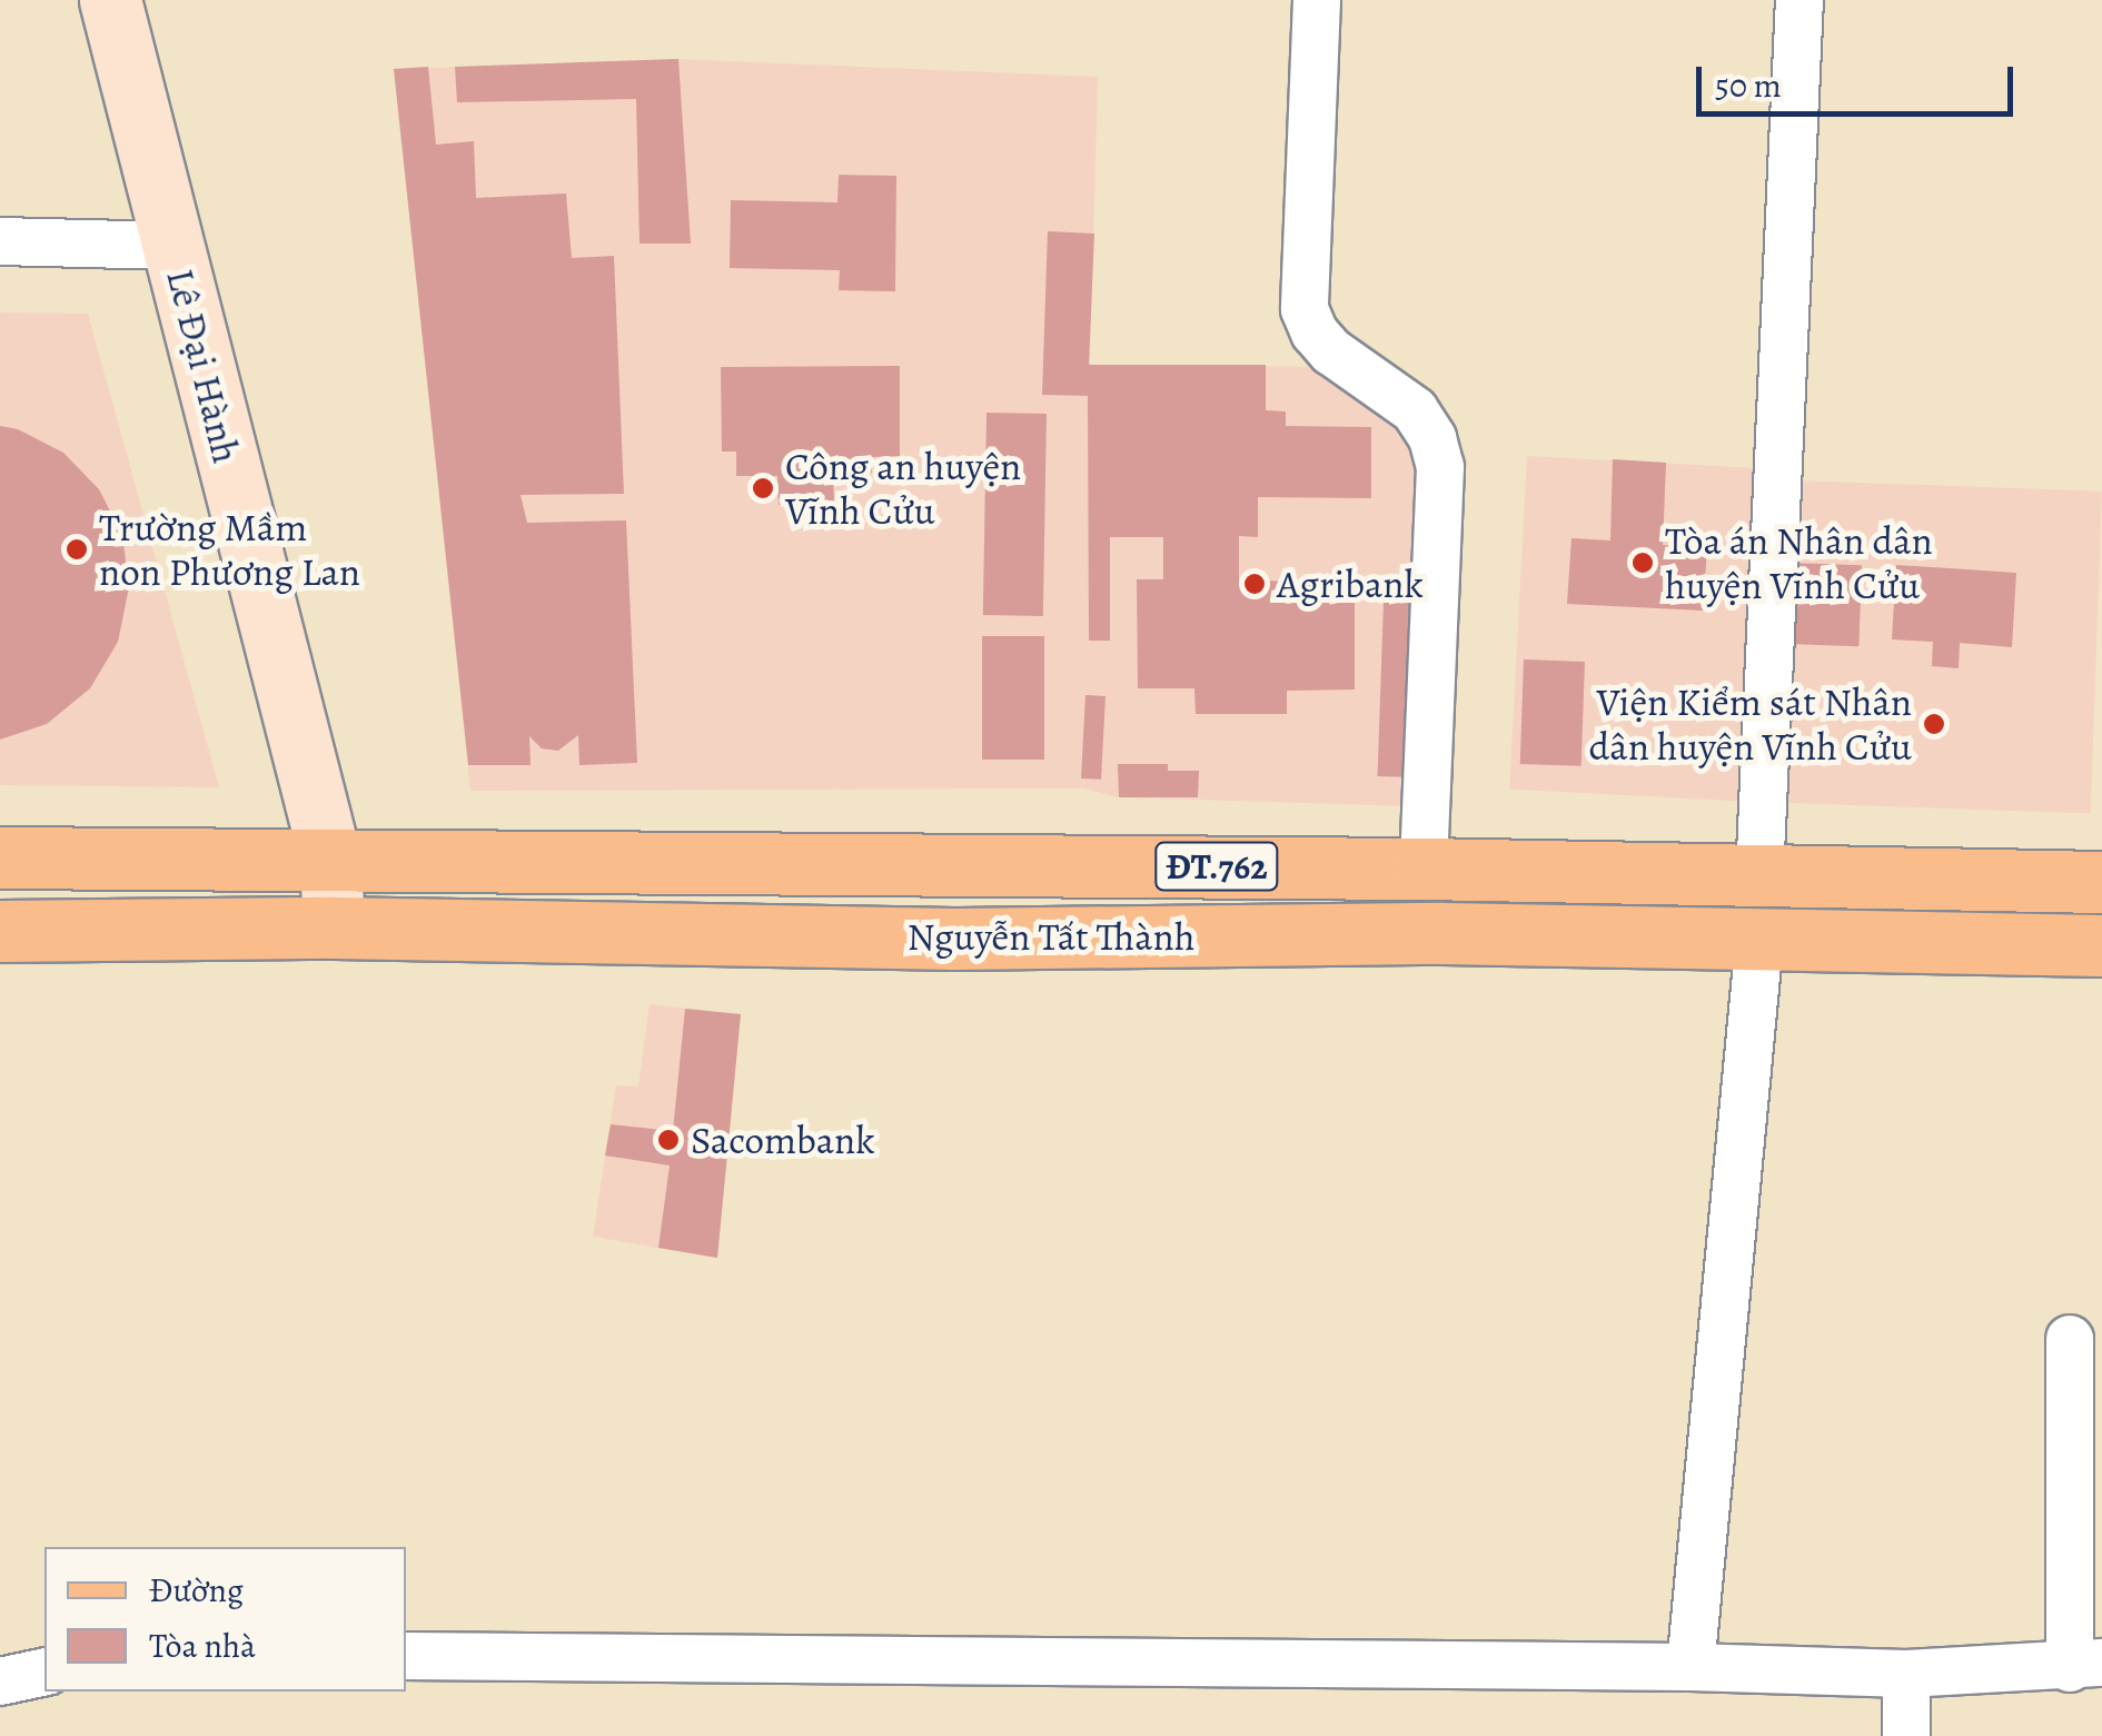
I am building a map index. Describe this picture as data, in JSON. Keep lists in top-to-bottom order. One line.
{"streets":{"main road":["Lê Đại Hành","ĐT.762","Nguyễn Tất Thành"]},"crossings":[["Lê Đại Hành","Nguyễn Tất Thành"]],"places":["Công an huyện Vĩnh Cửu","Trường Mầm non Phương Lan","Tòa án Nhân dân huyện Vĩnh Cửu","Agribank","Viện Kiểm sát Nhân dân huyện Vĩnh Cửu","Sacombank"],"legend":["Đường","Tòa nhà"],"scale_bar":"50 m"}
